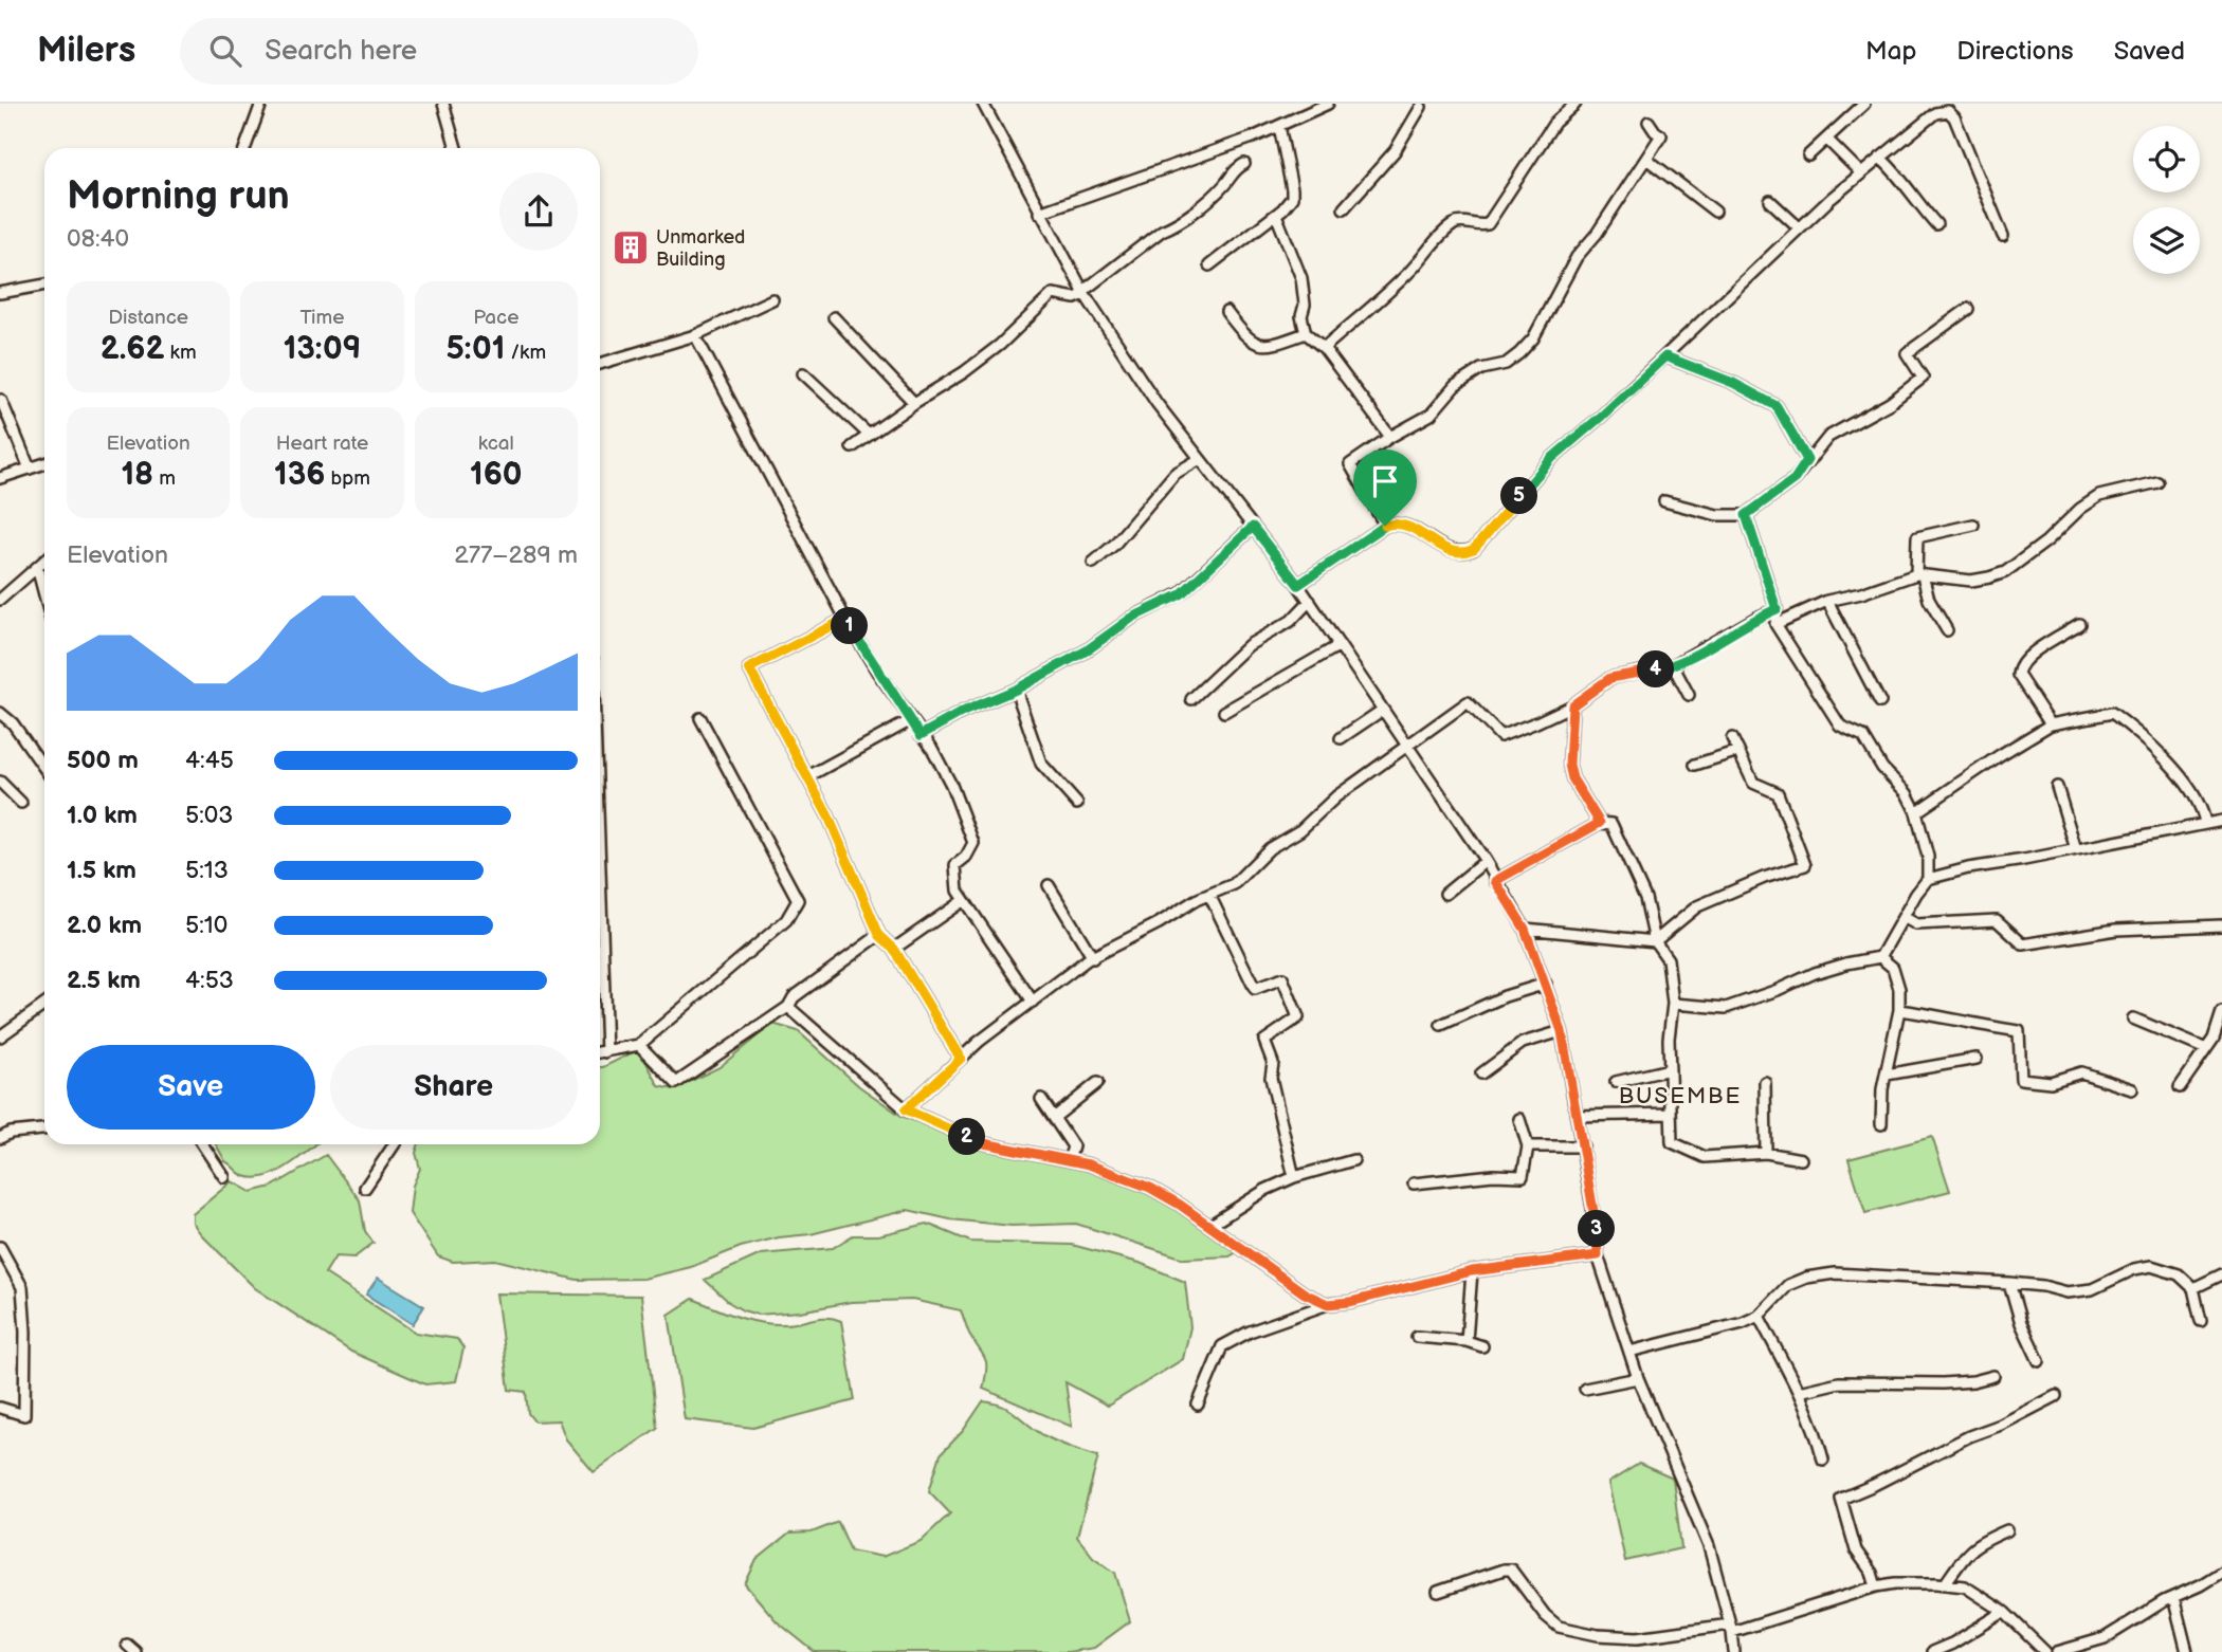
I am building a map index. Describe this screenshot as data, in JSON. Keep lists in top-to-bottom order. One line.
{"districts":["BUSEMBE"],"places":{"building":["Unmarked Building"]},"page":{"header":"Milers","search":"Search here","nav":["Map","Directions","Saved"],"heading":["Morning run","08:40"],"stats":[["Distance","2.62 km"],["Time","13:09"],["Pace","5:01 /km"],["Elevation","18 m"],["Heart rate","136 bpm"],["kcal","160"]],"pins":["5","1","4","2","3"],"chart":["Elevation","277–289 m"],"list":[{"name":"500 m","note":"4:45"},{"name":"1.0 km","note":"5:03"},{"name":"1.5 km","note":"5:13"},{"name":"2.0 km","note":"5:10"},{"name":"2.5 km","note":"4:53"}],"buttons":["Save","Share"]}}
